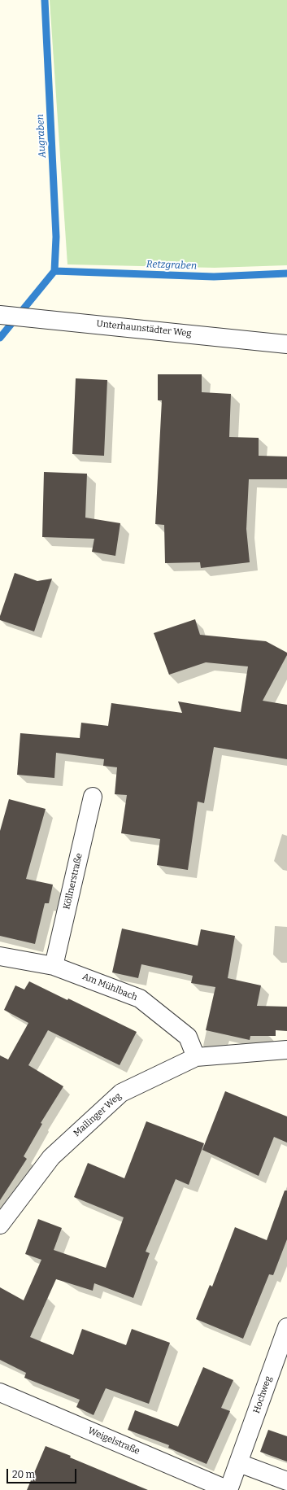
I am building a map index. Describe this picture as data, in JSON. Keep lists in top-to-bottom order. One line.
{"streets":{"street":["Unterhaunstädter Weg","Köllnerstraße","Am Mühlbach","Mailinger Weg","Hochweg","Weigelstraße"]},"crossings":[["Köllnerstraße","Am Mühlbach"],["Am Mühlbach","Mailinger Weg"],["Hochweg","Weigelstraße"]],"water":["Augraben","Retzgraben"],"scale_bar":"20 m"}
